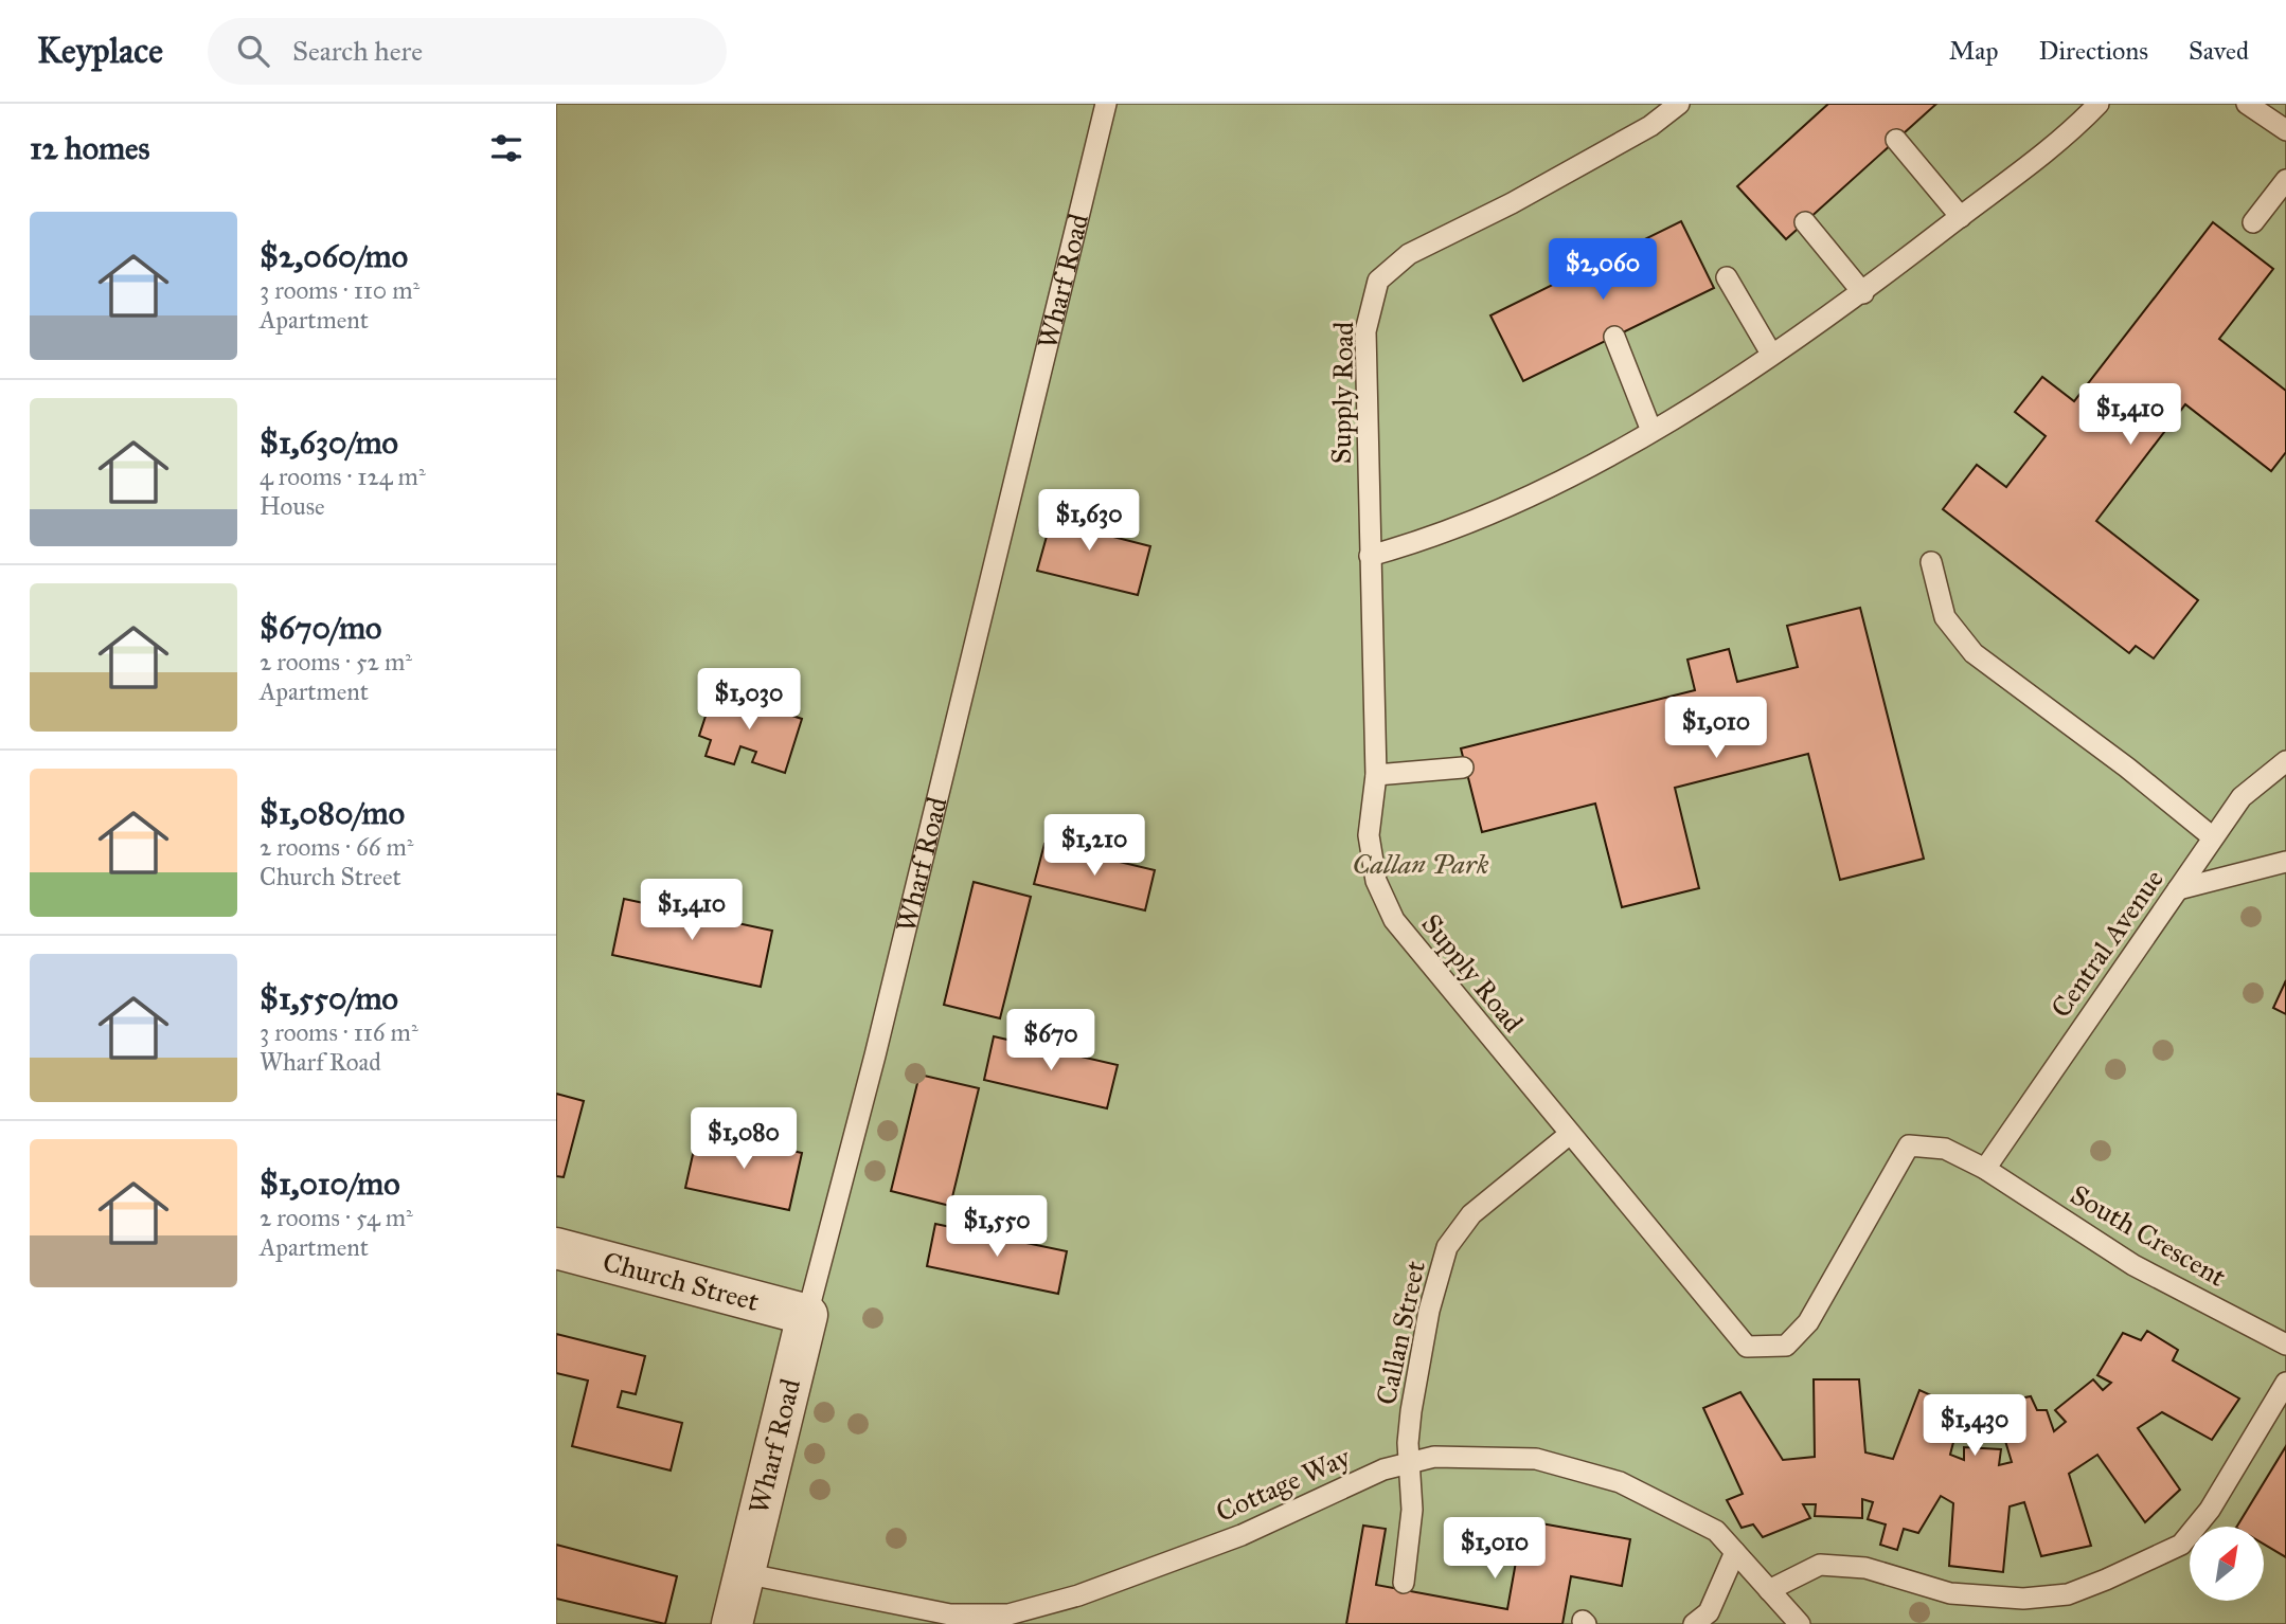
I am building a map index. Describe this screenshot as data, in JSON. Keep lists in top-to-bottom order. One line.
{"streets":{"street":["Wharf Road","Church Street"],"lane":["Supply Road","Central Avenue","South Crescent","Callan Street","Cottage Way"]},"crossings":[["Wharf Road","Church Street"],["Wharf Road","Cottage Way"],["Supply Road","Central Avenue"],["Supply Road","South Crescent"],["Supply Road","Callan Street"],["Central Avenue","South Crescent"],["Callan Street","Cottage Way"]],"parks":["Callan Park"],"north":"top right","page":{"header":"Keyplace","search":"Search here","nav":["Map","Directions","Saved"],"heading":"12 homes","list":[{"name":"$2,060/mo","note":"3 rooms · 110 m² · Apartment"},{"name":"$1,630/mo","note":"4 rooms · 124 m² · House"},{"name":"$670/mo","note":"2 rooms · 52 m² · Apartment"},{"name":"$1,080/mo","note":"2 rooms · 66 m² · Church Street"},{"name":"$1,550/mo","note":"3 rooms · 116 m² · Wharf Road"},{"name":"$1,010/mo","note":"2 rooms · 54 m² · Apartment"}],"price":["$2,060","$1,410","$1,630","$1,030","$1,010","$1,210","$1,410","$670","$1,080","$1,550","$1,430","$1,010"]}}
